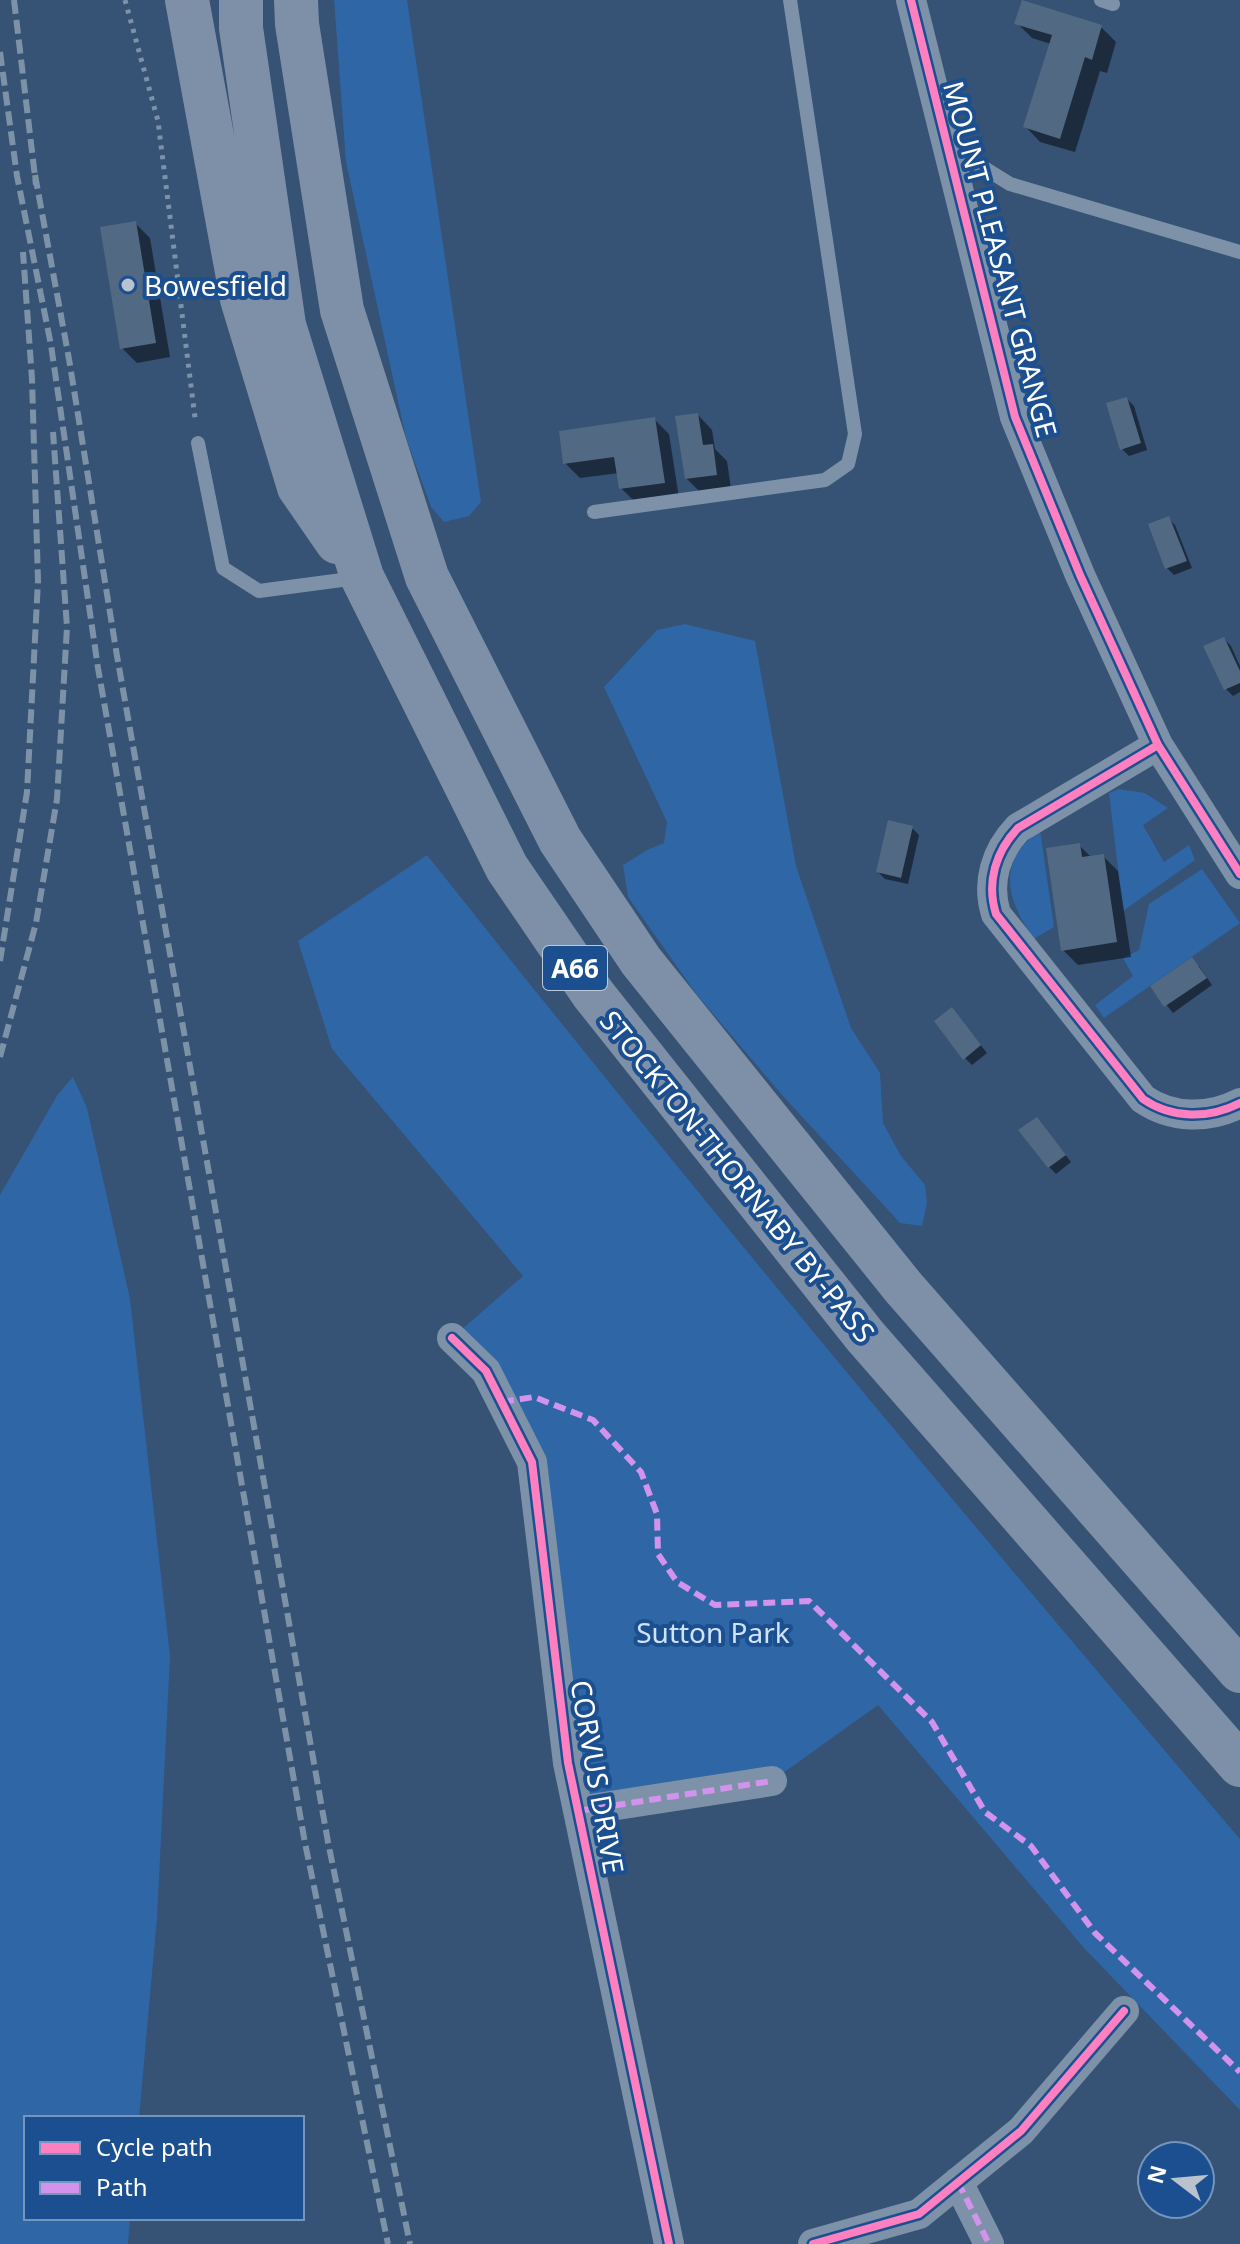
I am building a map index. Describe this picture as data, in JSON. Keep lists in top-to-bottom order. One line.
{"streets":{"highway":["A66","STOCKTON-THORNABY BY-PASS"],"street":["MOUNT PLEASANT GRANGE","CORVUS DRIVE"]},"crossings":[["A66","STOCKTON-THORNABY BY-PASS"]],"parks":["Sutton Park"],"places":["Bowesfield"],"legend":["Cycle path","Path"],"north":"left"}
